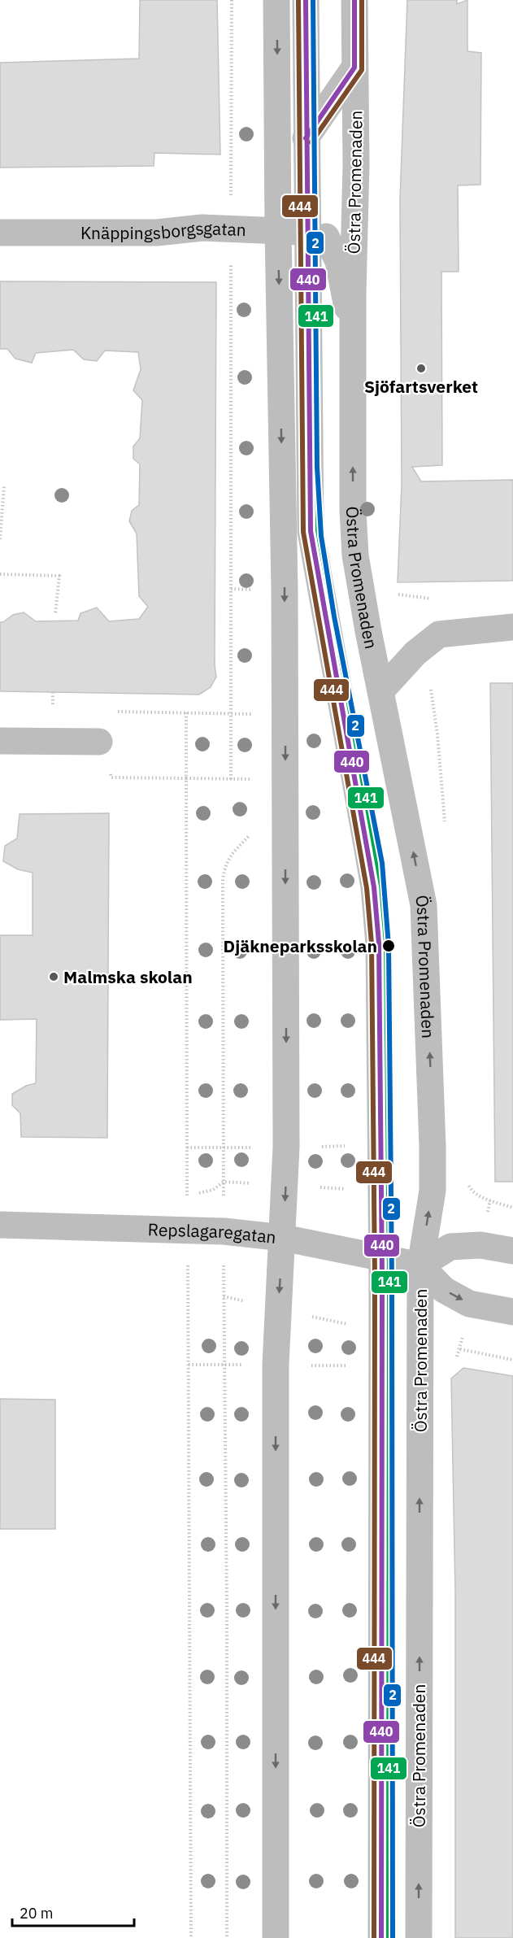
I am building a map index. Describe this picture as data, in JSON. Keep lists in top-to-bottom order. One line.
{"streets":{"main road":["Östra Promenaden","Knäppingsborgsgatan","Repslagaregatan"]},"crossings":[["Östra Promenaden","Repslagaregatan"]],"places":["Sjöfartsverket","Djäkneparksskolan","Malmska skolan"],"lines":["transit line 2","transit line 440","transit line 444","transit line 141"],"scale_bar":"20 m"}
